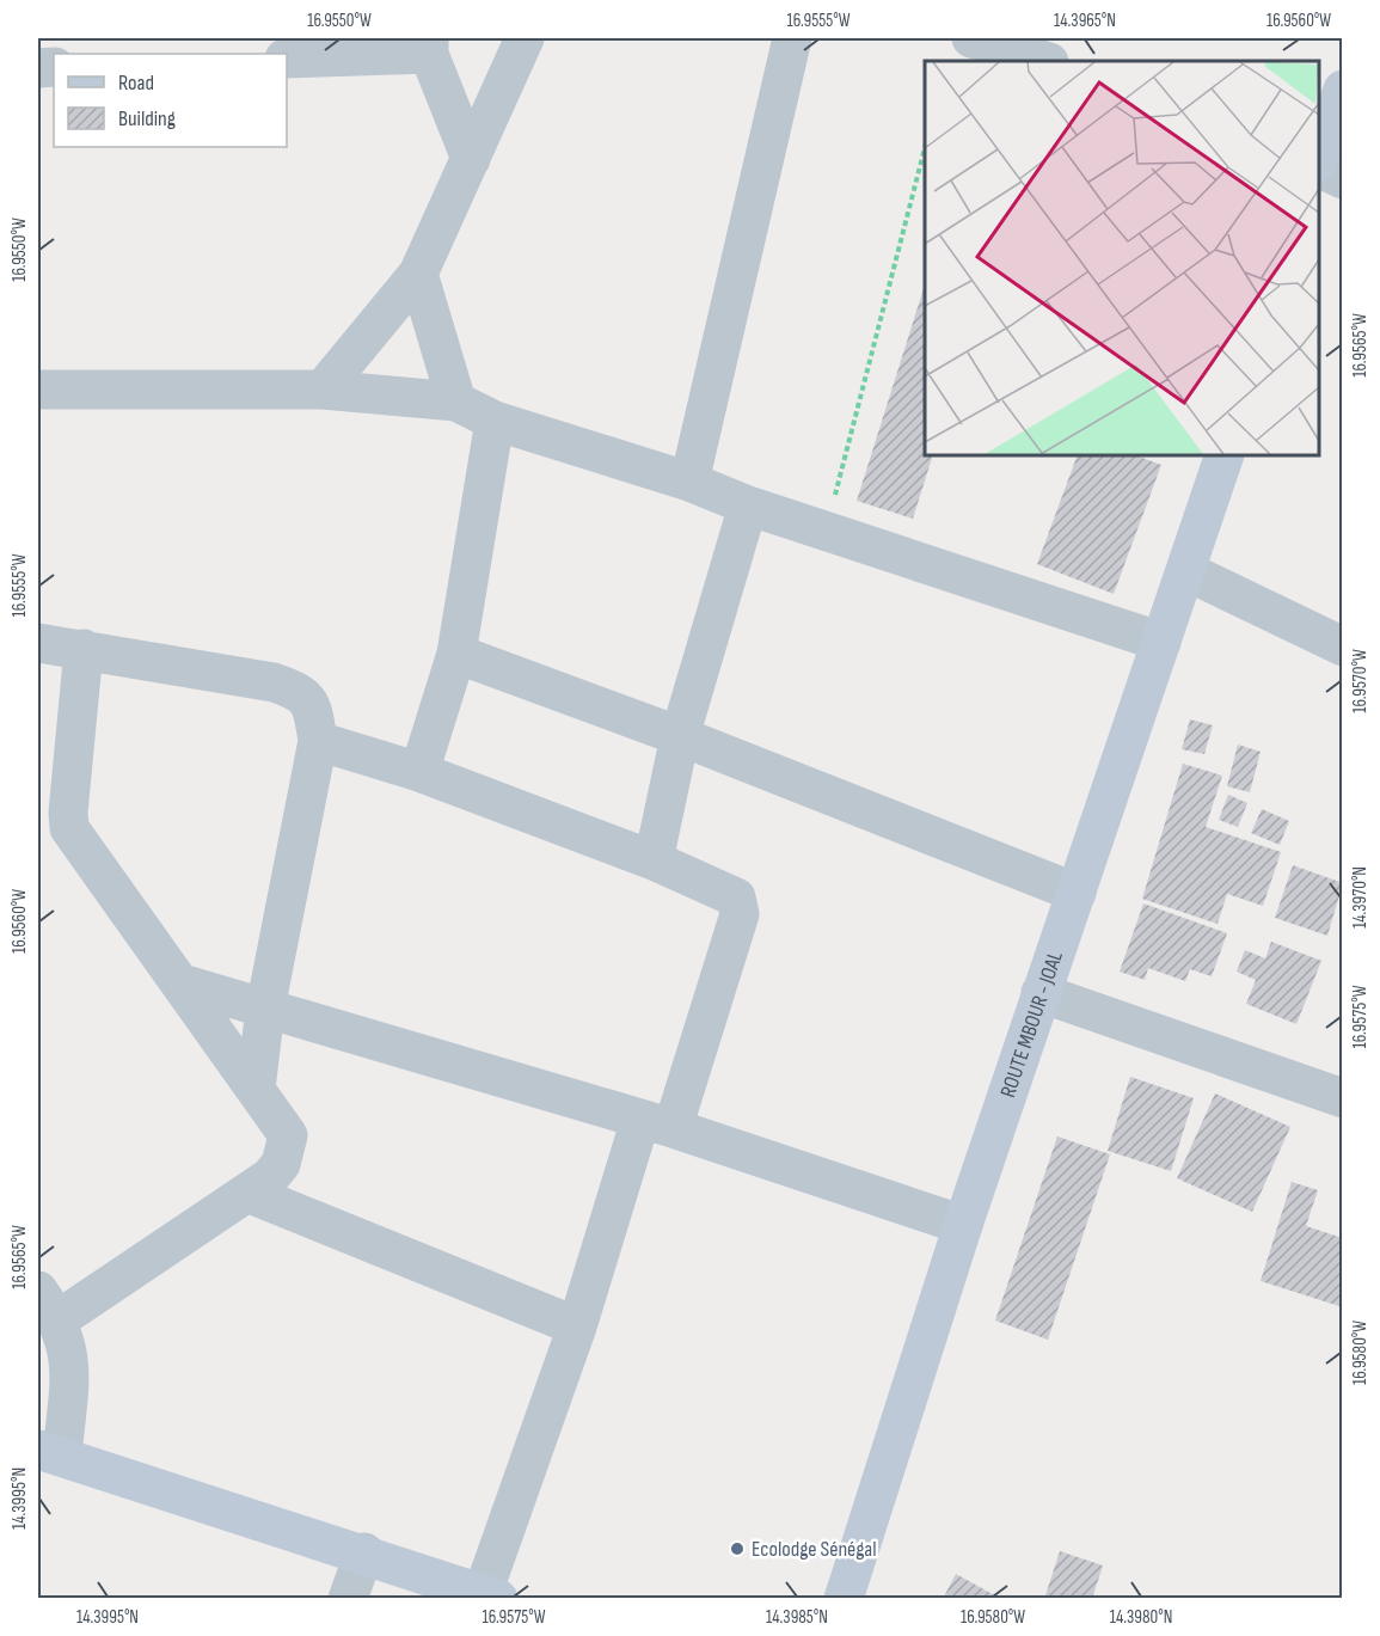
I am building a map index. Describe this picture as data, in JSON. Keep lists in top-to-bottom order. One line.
{"streets":{"main road":["ROUTE MBOUR - JOAL"]},"places":["Ecolodge Sénégal"],"legend":["Road","Building"],"coordinates":["16.9550°W","16.9555°W","14.3965°N","16.9560°W","16.9565°W","16.9570°W","14.3970°N","16.9575°W","16.9580°W","14.3995°N","14.3985°N","14.3980°N"]}
